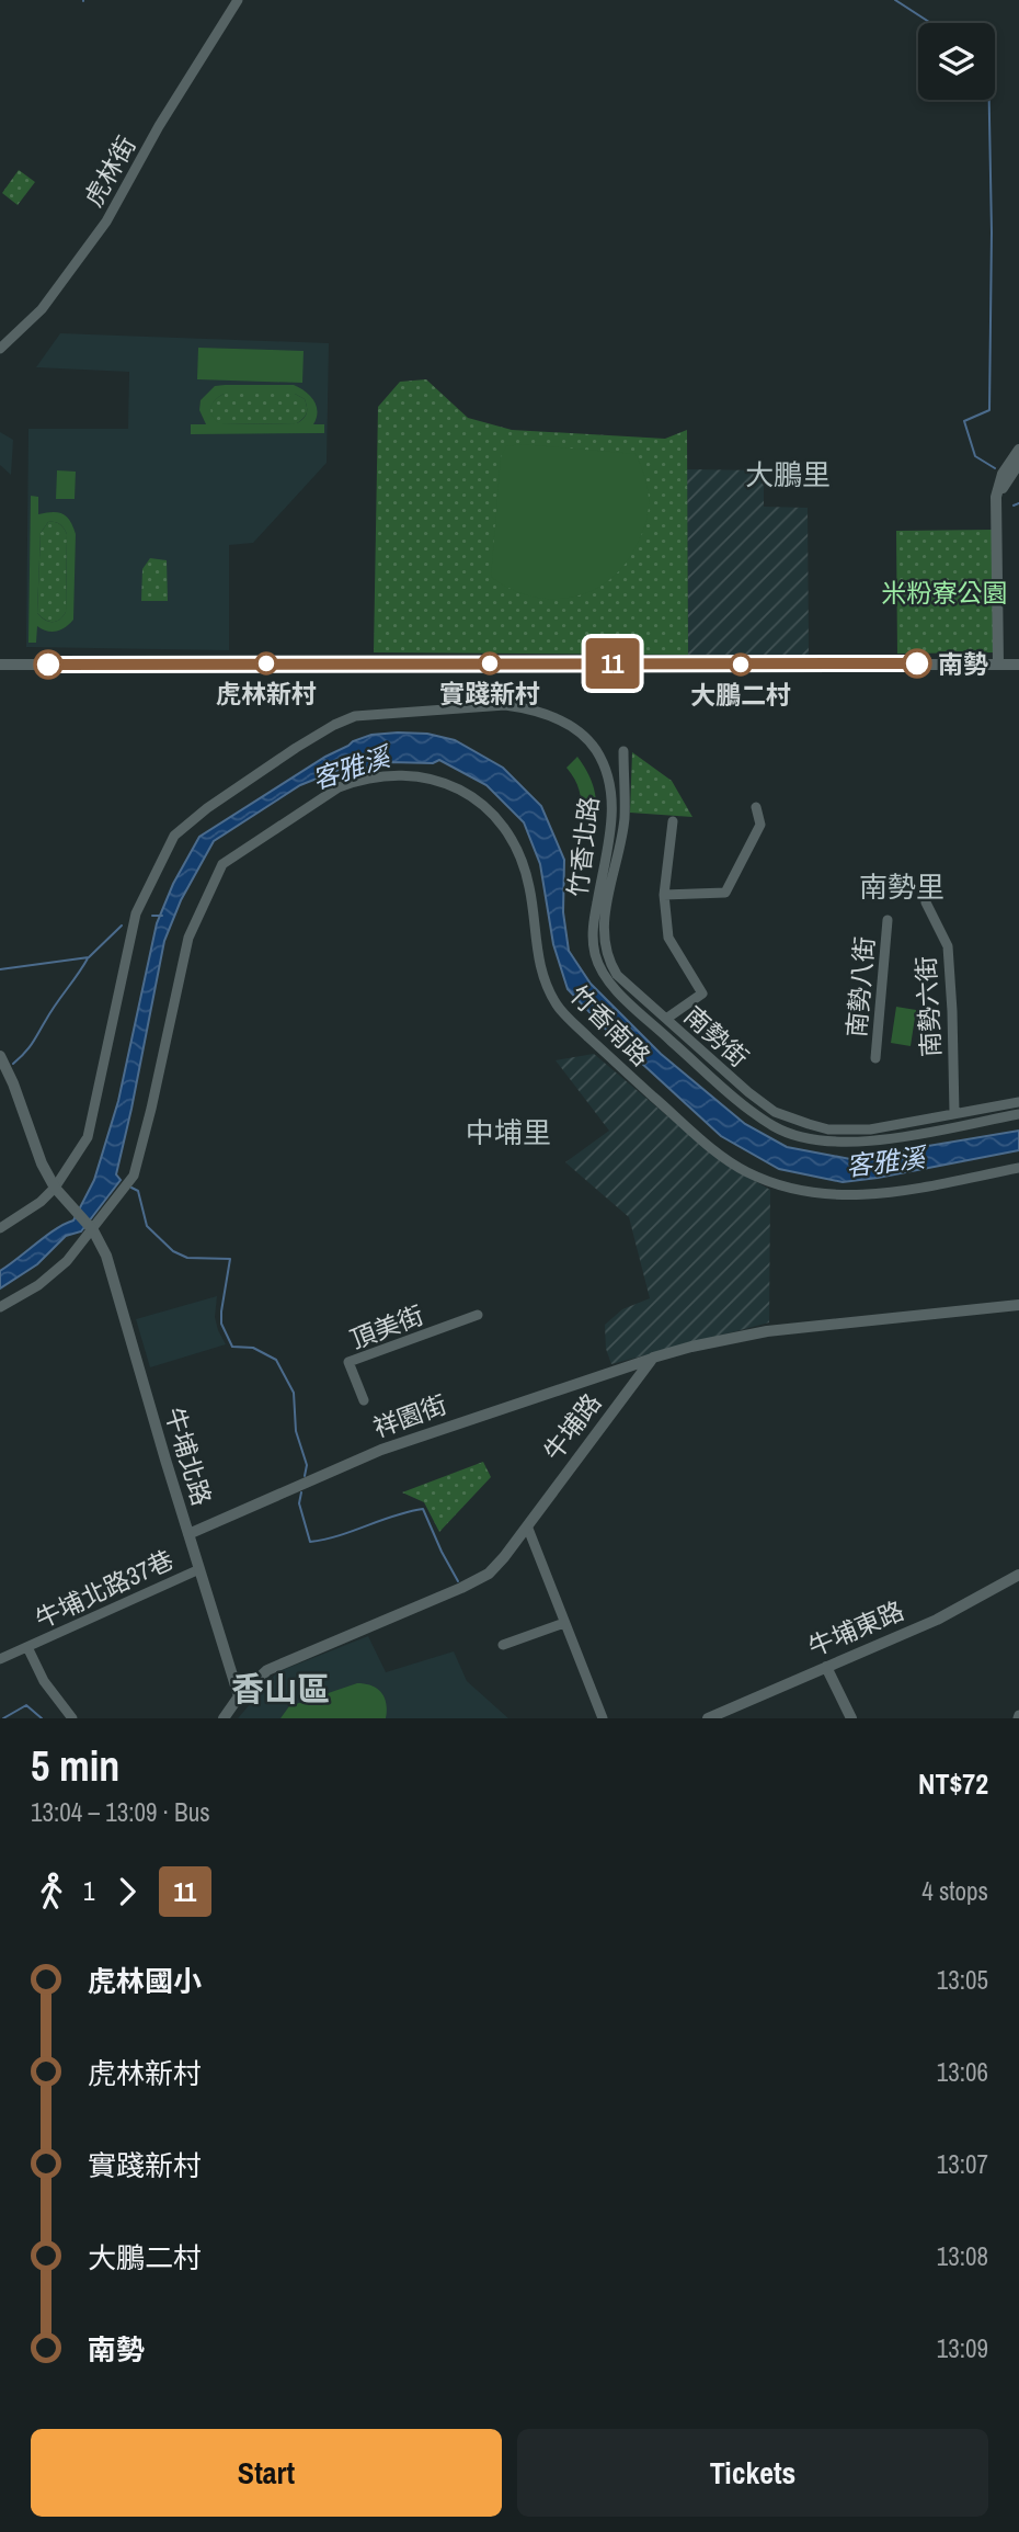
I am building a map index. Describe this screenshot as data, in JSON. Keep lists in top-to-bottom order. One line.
{"streets":{"street":["虎林街","竹香北路","南勢八街","南勢六街","竹香南路","南勢街","頂美街","祥園街","牛埔路","牛埔北路","牛埔北路37巷","牛埔東路"]},"crossings":[["竹香北路","牛埔北路"],["南勢六街","南勢街"],["竹香南路","牛埔北路"],["祥園街","牛埔路"],["祥園街","牛埔北路"],["牛埔路","牛埔北路"],["牛埔北路","牛埔北路37巷"]],"districts":["大鵬里","南勢里","中埔里","香山區"],"water":["客雅溪"],"parks":["米粉寮公園"],"places":["虎林新村","實踐新村","南勢","大鵬二村"],"lines":["bus line 11"],"page":{"on_map":"11","heading":["5 min","13:04 – 13:09 · Bus","NT$72"],"legs":["1","11","4 stops"],"list":[{"name":"虎林國小","value":"13:05"},{"name":"虎林新村","value":"13:06"},{"name":"實踐新村","value":"13:07"},{"name":"大鵬二村","value":"13:08"},{"name":"南勢","value":"13:09"}],"buttons":["Start","Tickets"]}}
